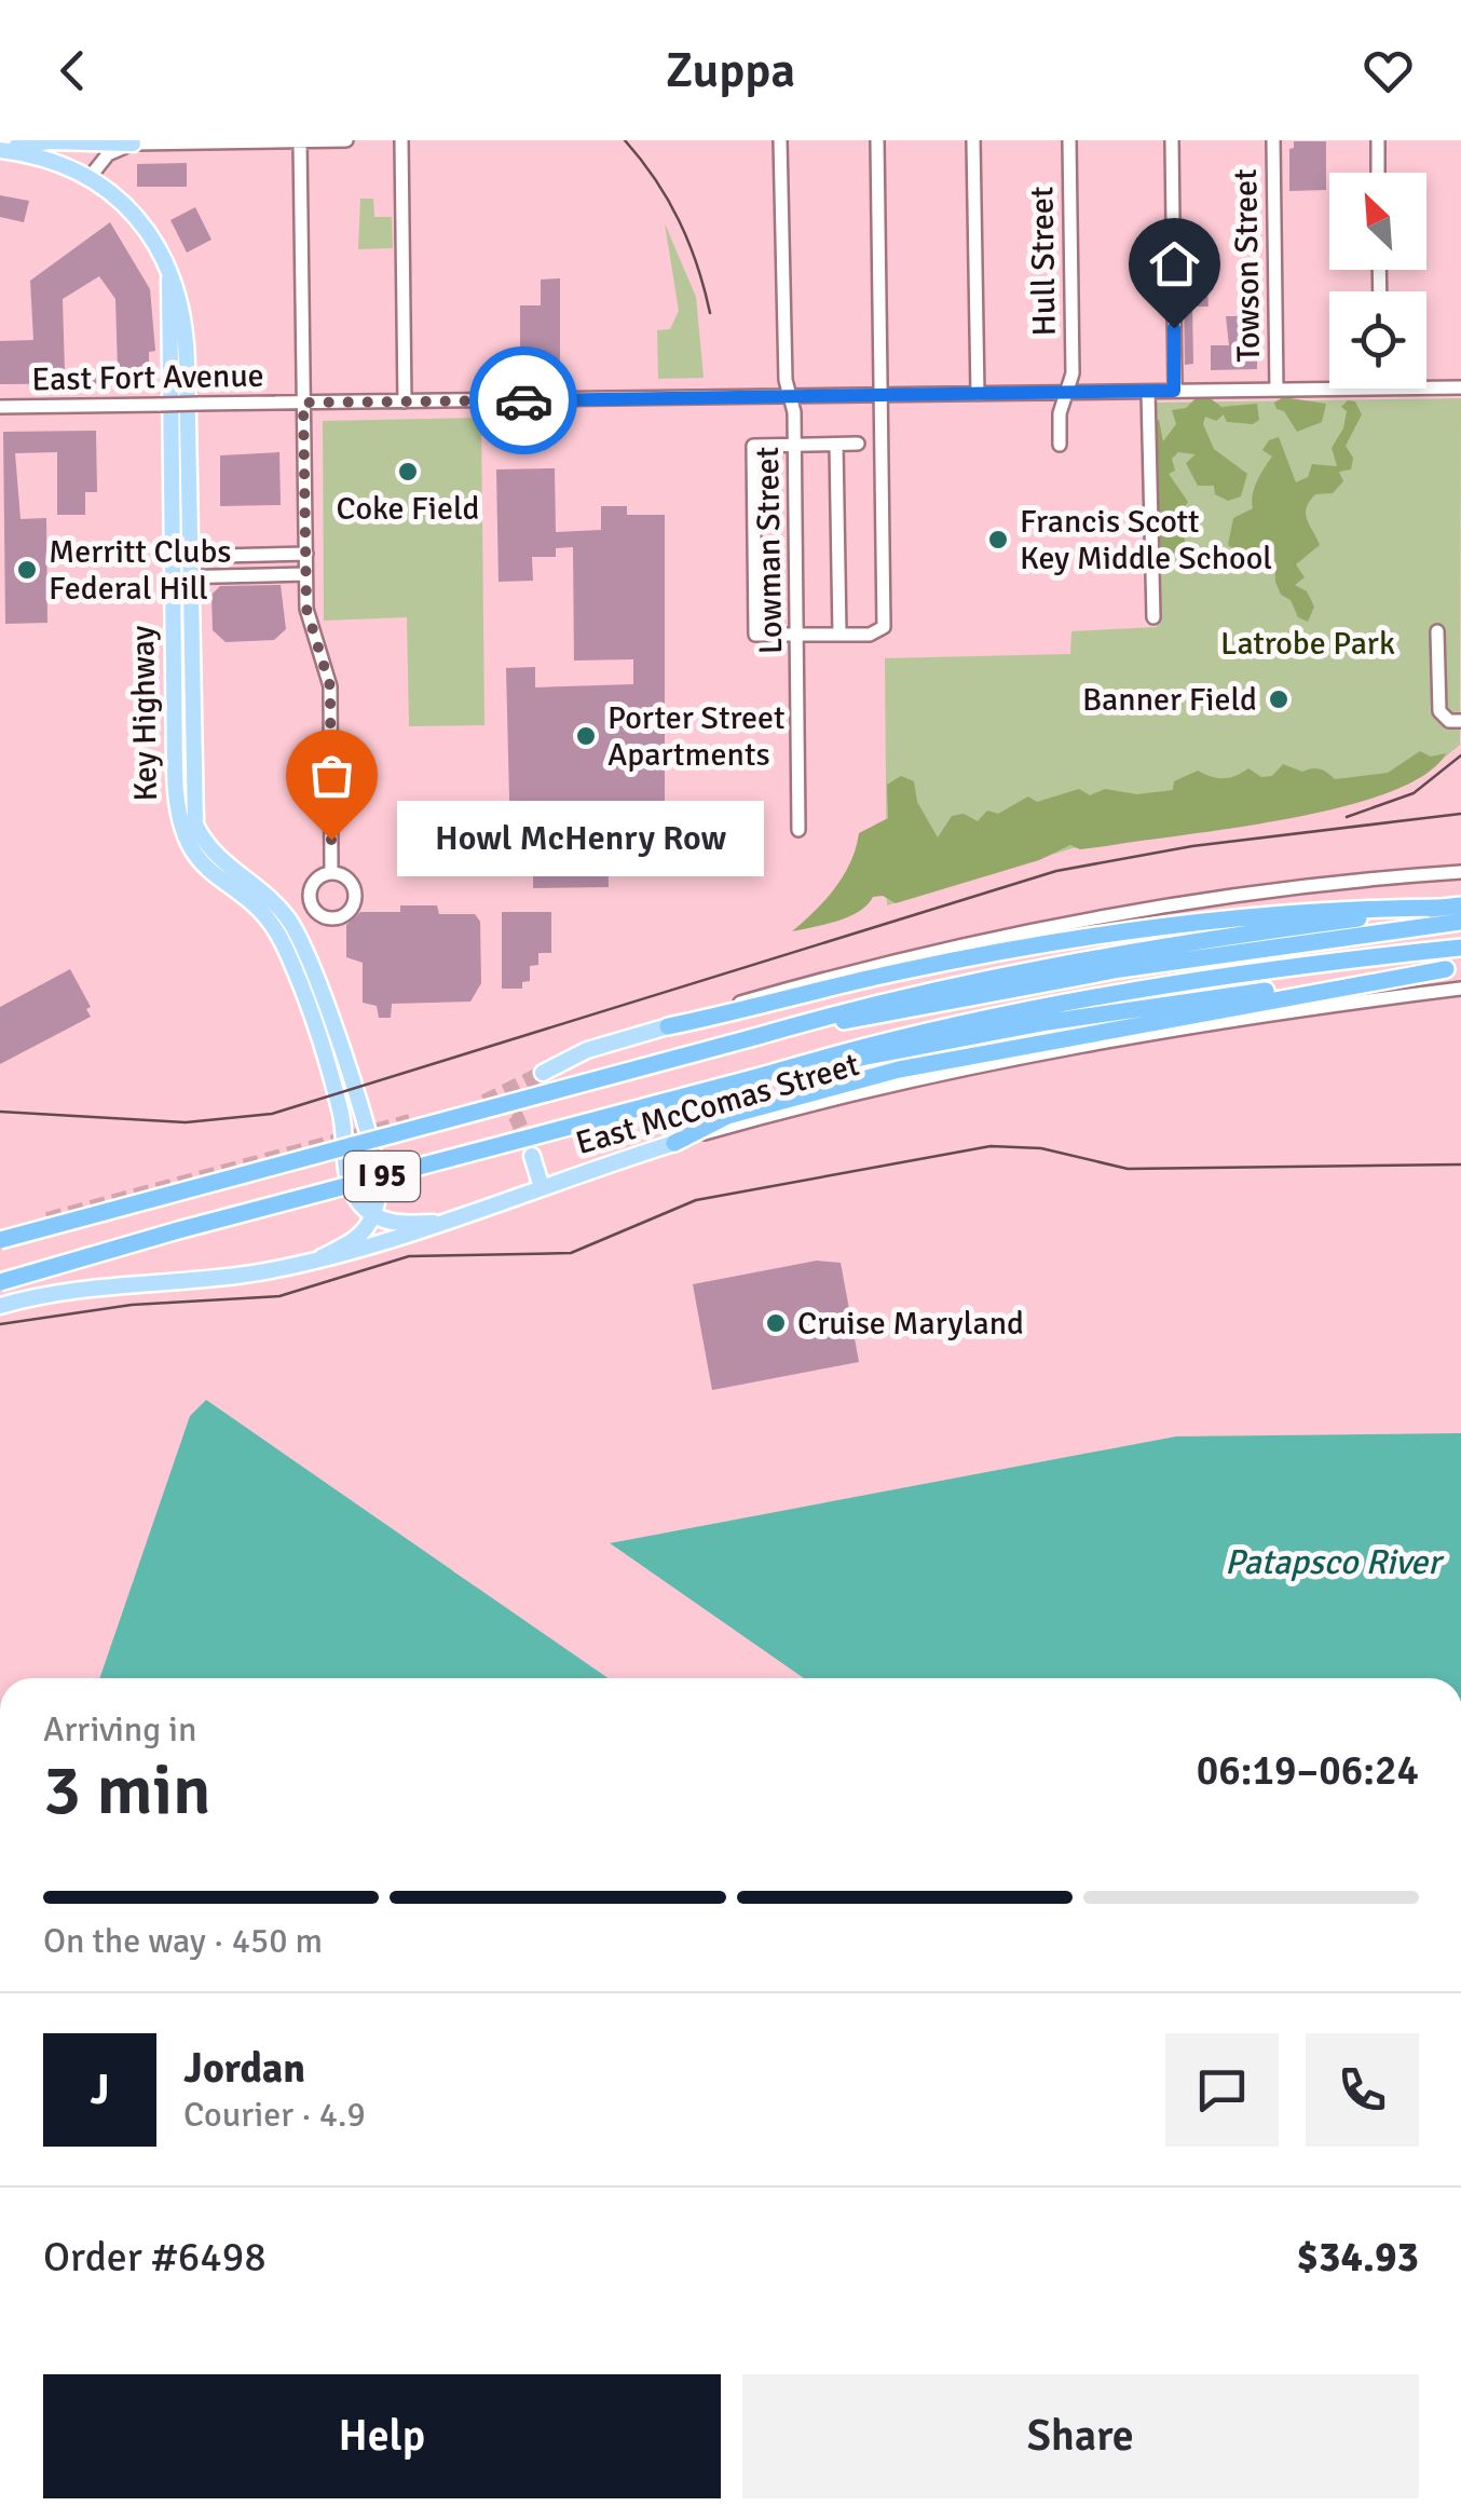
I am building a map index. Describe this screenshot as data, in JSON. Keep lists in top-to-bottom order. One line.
{"streets":{"highway":["I 95"],"main road":["Key Highway","East McComas Street"],"street":["Hull Street","Towson Street","East Fort Avenue","Lowman Street"]},"crossings":[["Hull Street","East Fort Avenue"],["Towson Street","East Fort Avenue"],["East Fort Avenue","Lowman Street"]],"water":["Patapsco River"],"parks":["Latrobe Park"],"places":["Coke Field","Francis Scott Key Middle School","Merritt Clubs Federal Hill","Banner Field","Porter Street Apartments","Howl McHenry Row","Cruise Maryland"],"north":"top left","page":{"header":"Zuppa","bubble":"Howl McHenry Row","heading":["3 min","Arriving in","06:19–06:24"],"panel":["Jordan","Courier · 4.9","Order #6498","$34.93"],"bar":"On the way · 450 m","round":"J","buttons":["Help","Share"]}}
